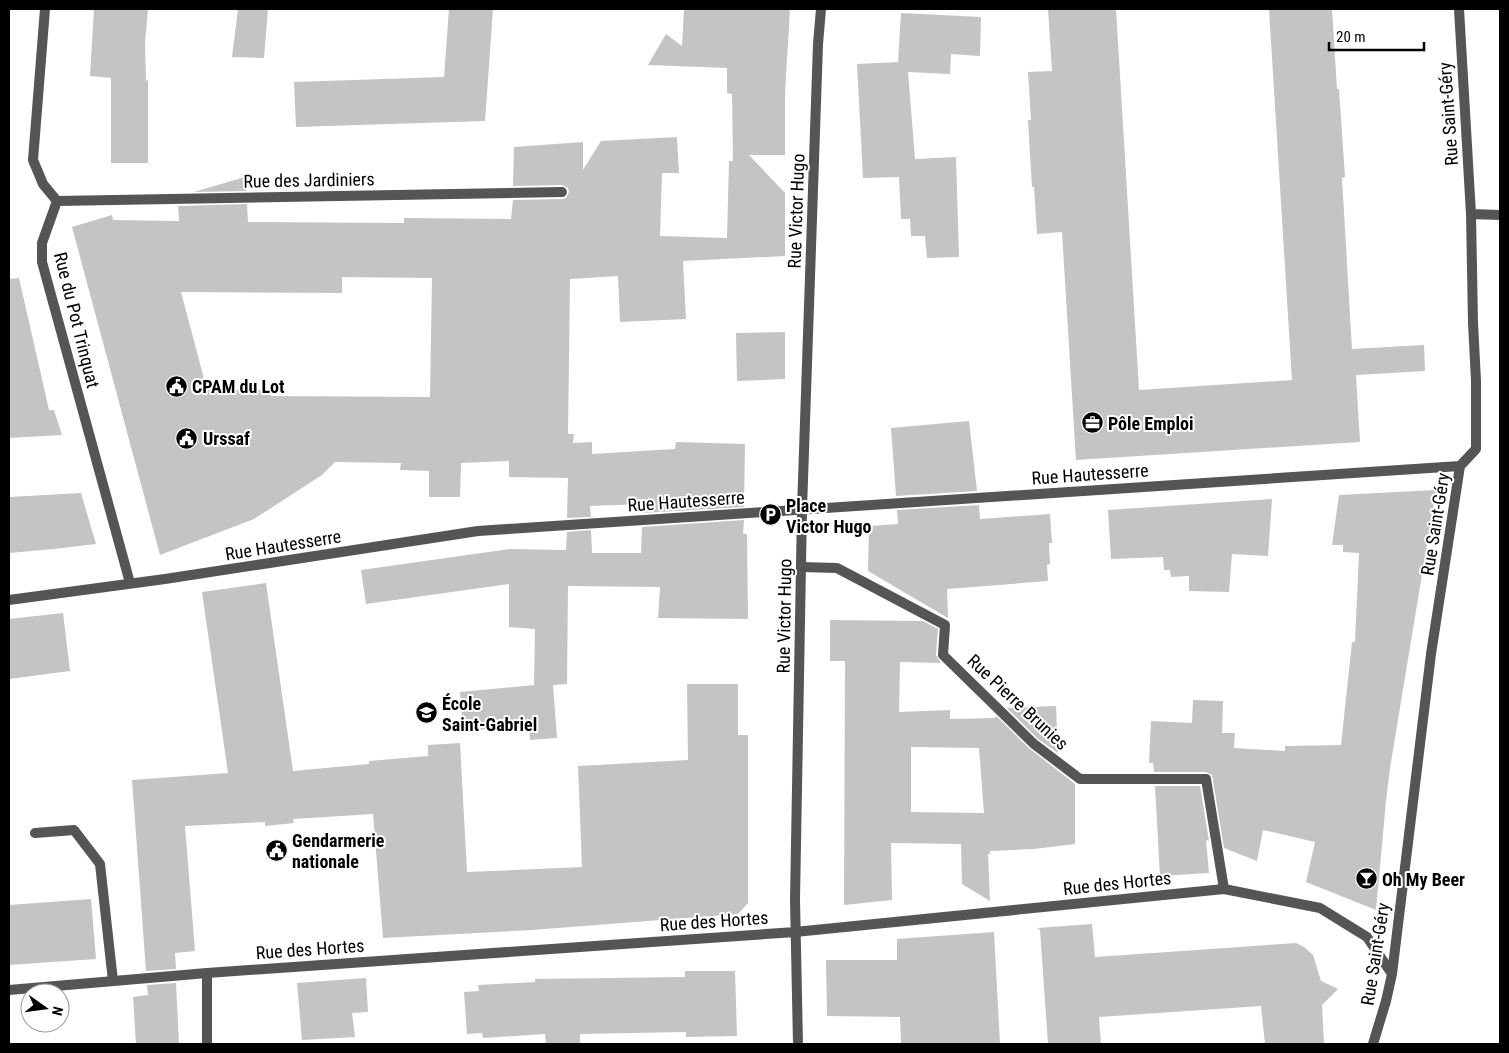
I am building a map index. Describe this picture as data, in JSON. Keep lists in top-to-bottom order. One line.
{"streets":{"street":["Rue Saint-Géry","Rue des Jardiniers","Rue Victor Hugo","Rue du Pot Trinquat","Rue Hautesserre","Rue Pierre Brunies","Rue des Hortes"]},"crossings":[["Rue Saint-Géry","Rue Hautesserre"],["Rue Saint-Géry","Rue des Hortes"],["Rue des Jardiniers","Rue du Pot Trinquat"],["Rue Victor Hugo","Rue Hautesserre"],["Rue Victor Hugo","Rue Pierre Brunies"],["Rue Victor Hugo","Rue des Hortes"],["Rue du Pot Trinquat","Rue Hautesserre"],["Rue Pierre Brunies","Rue des Hortes"]],"places":{"public building":["CPAM du Lot","Urssaf","Gendarmerie nationale"],"office":["Pôle Emploi"],"parking":["Place Victor Hugo"],"school or university":["École Saint-Gabriel"],"bar":["Oh My Beer"]},"scale_bar":"20 m","north":"right"}
